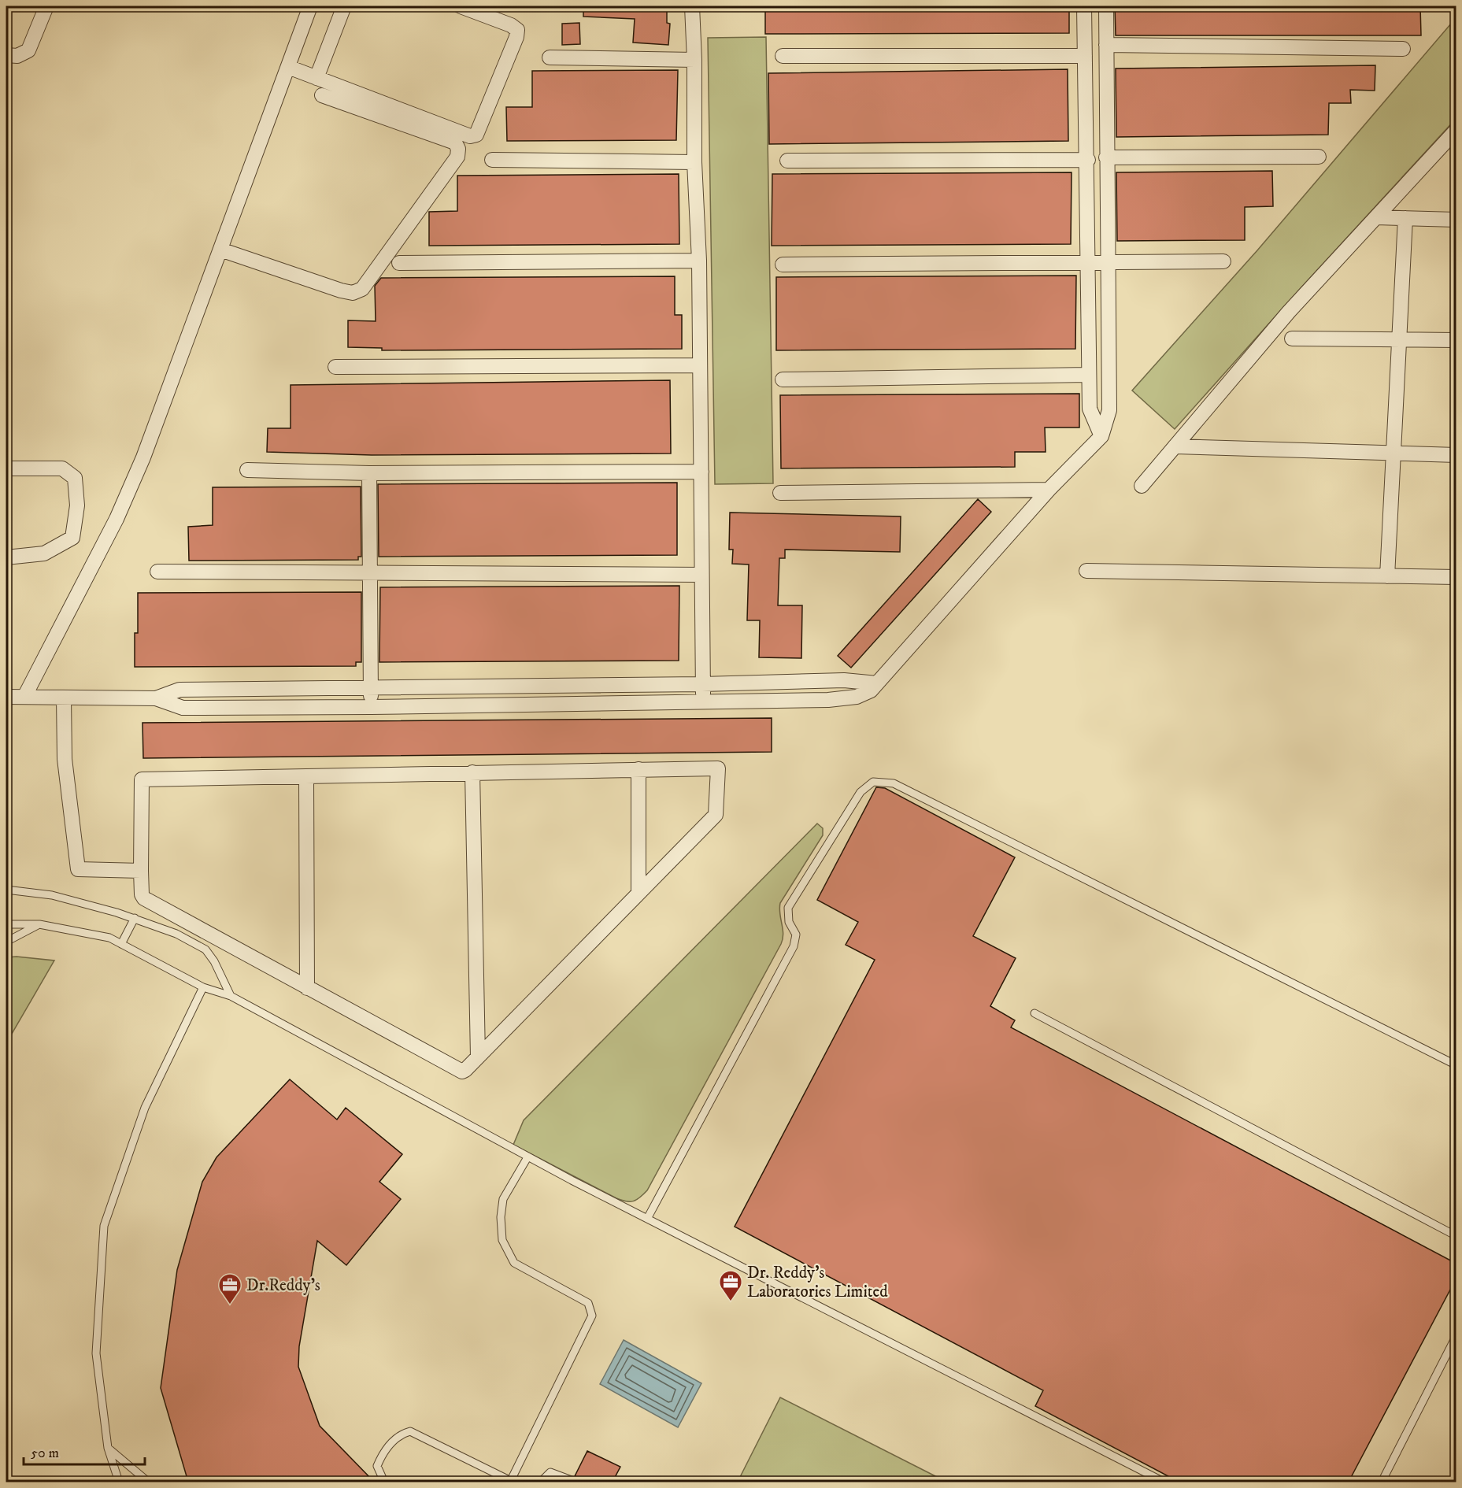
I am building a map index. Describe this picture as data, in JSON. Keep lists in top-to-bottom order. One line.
{"places":{"office":["Dr. Reddy's Laboratories Limited","Dr.Reddy's"]},"scale_bar":"50 m"}
